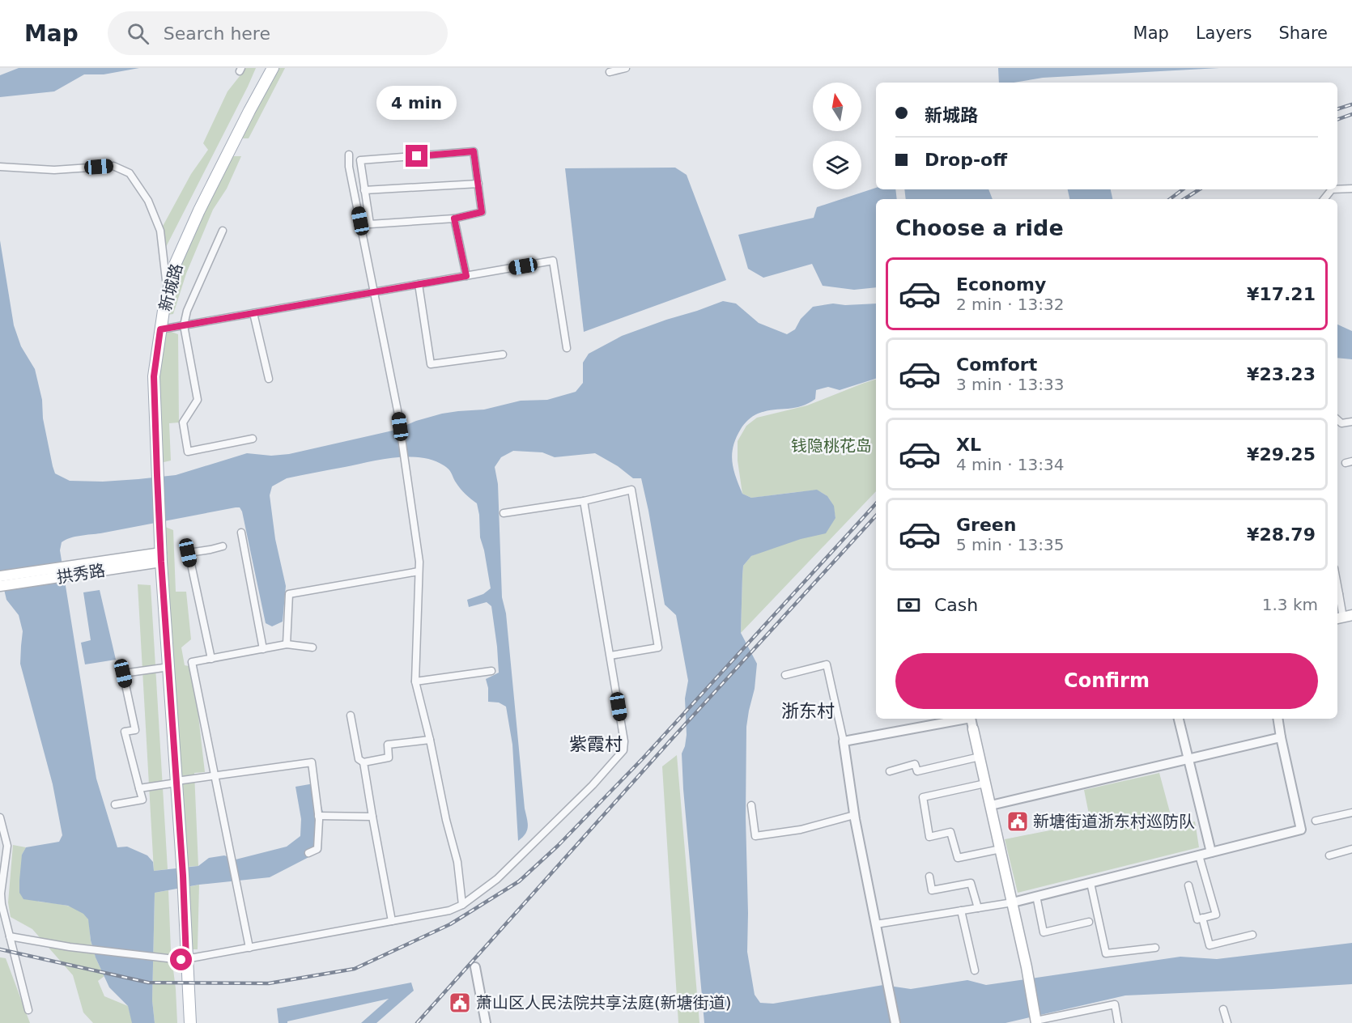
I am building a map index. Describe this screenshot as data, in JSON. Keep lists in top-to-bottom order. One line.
{"streets":{"main road":["新城路","拱秀路"]},"crossings":[["新城路","拱秀路"]],"districts":["浙东村","紫霞村"],"parks":["钱隐桃花岛"],"places":{"public building":["新塘街道浙东村巡防队","萧山区人民法院共享法庭(新塘街道)"]},"north":"top","page":{"header":"Map","search":"Search here","nav":["Map","Layers","Share"],"banner":["新城路","Drop-off"],"bubble":"4 min","heading":"Choose a ride","list":[{"name":"Economy","note":"2 min · 13:32","value":"¥17.21"},{"name":"Comfort","note":"3 min · 13:33","value":"¥23.23"},{"name":"XL","note":"4 min · 13:34","value":"¥29.25"},{"name":"Green","note":"5 min · 13:35","value":"¥28.79"}],"pay":["Cash","1.3 km"],"buttons":"Confirm"}}
